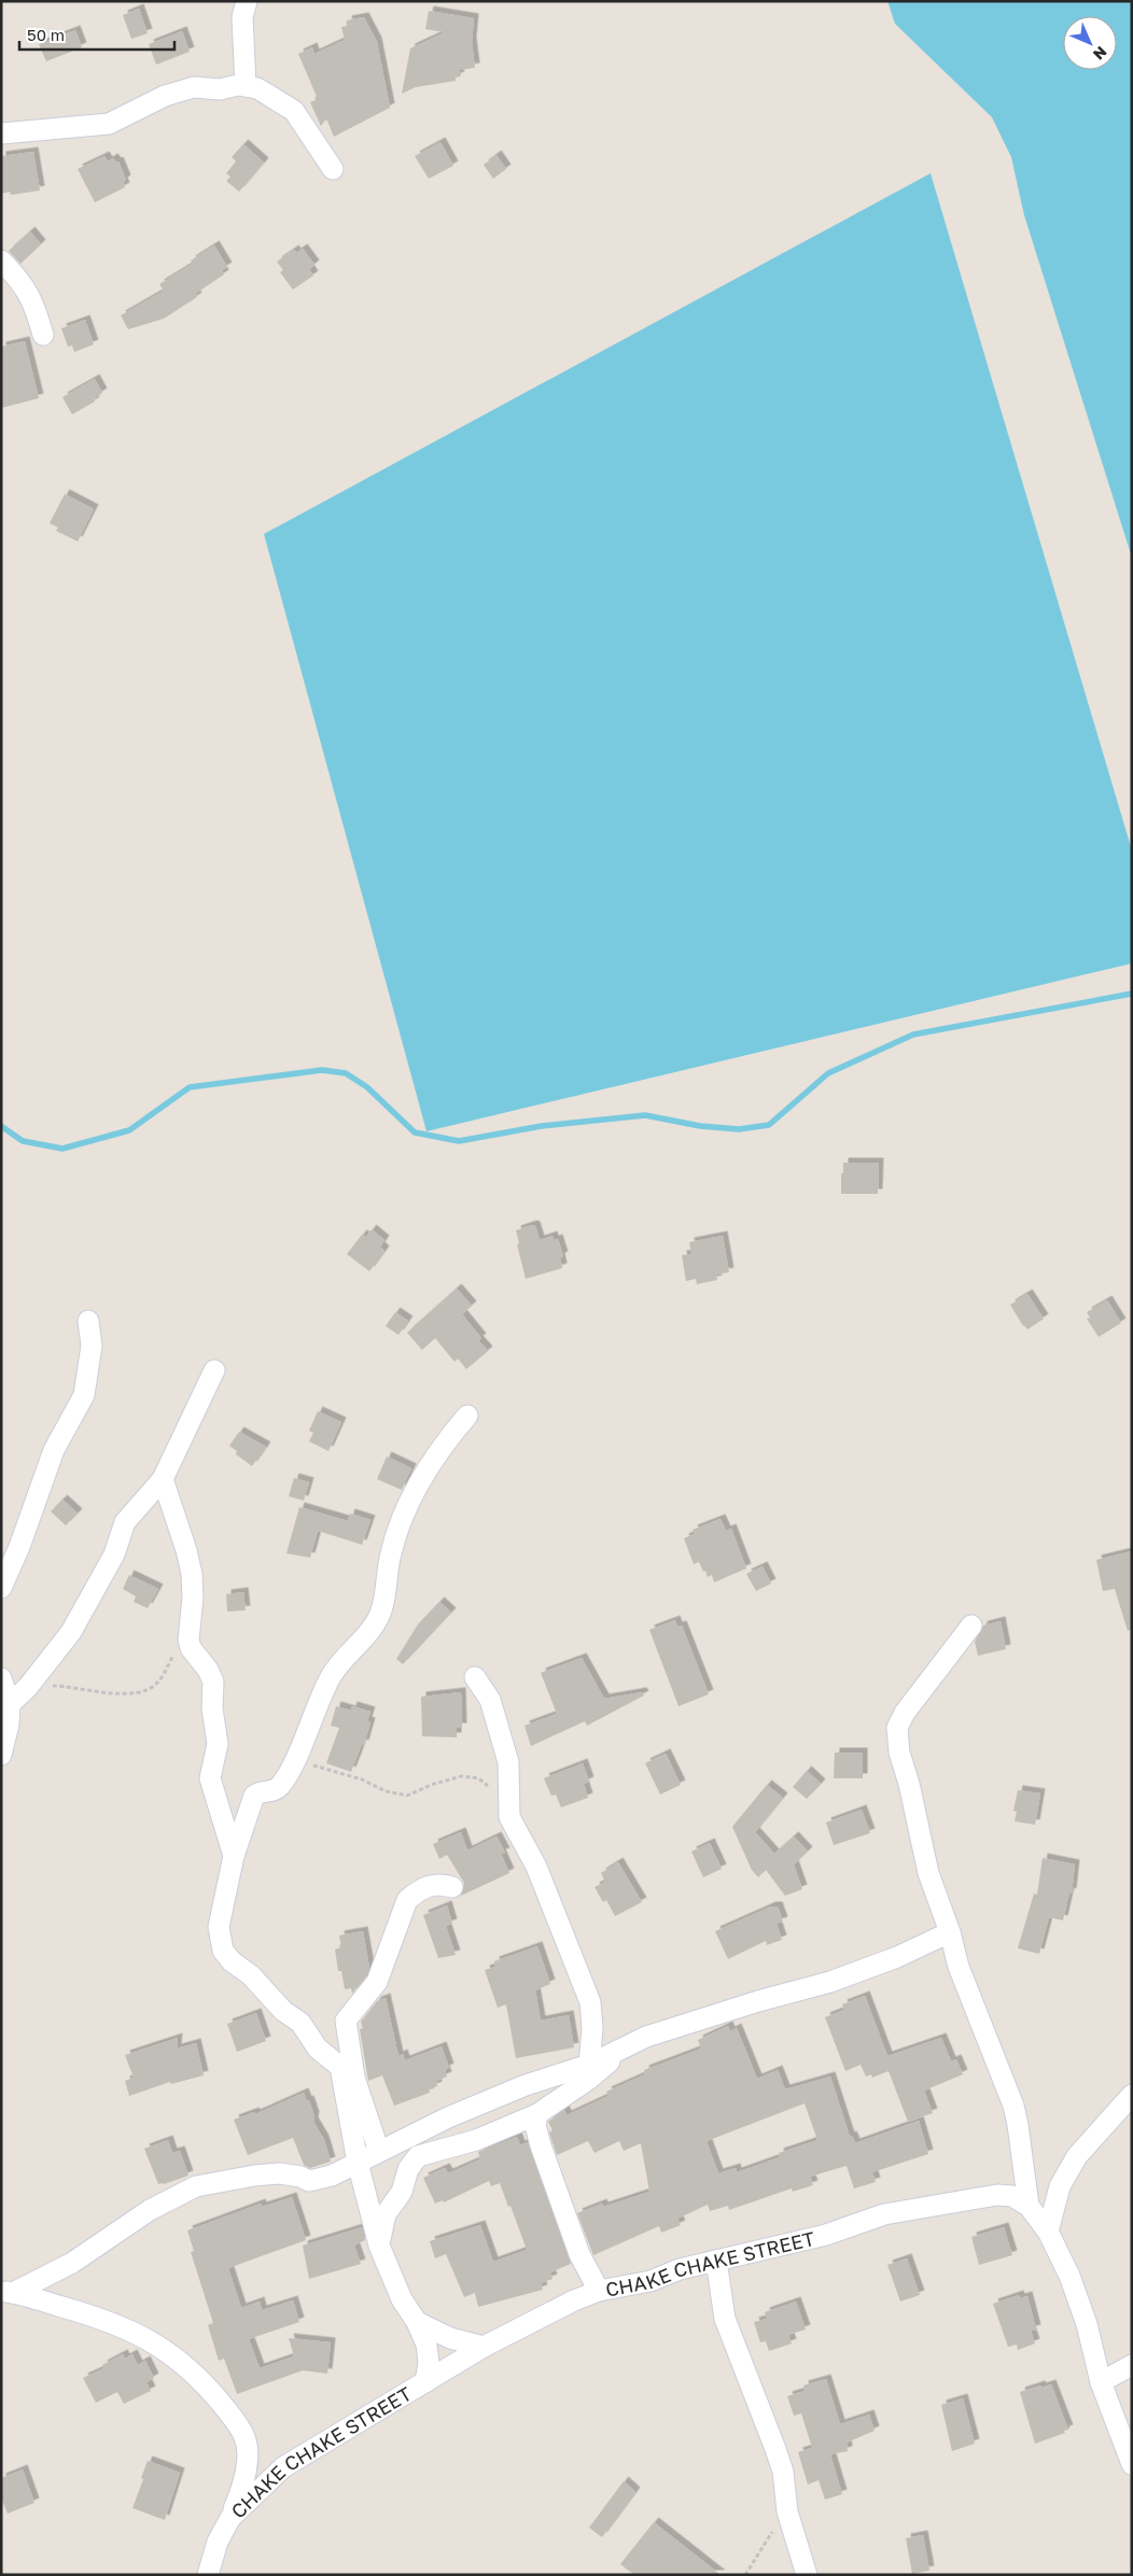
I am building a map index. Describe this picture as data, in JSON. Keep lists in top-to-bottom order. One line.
{"streets":{"street":["CHAKE CHAKE STREET"]},"scale_bar":"50 m","north":"bottom right"}
